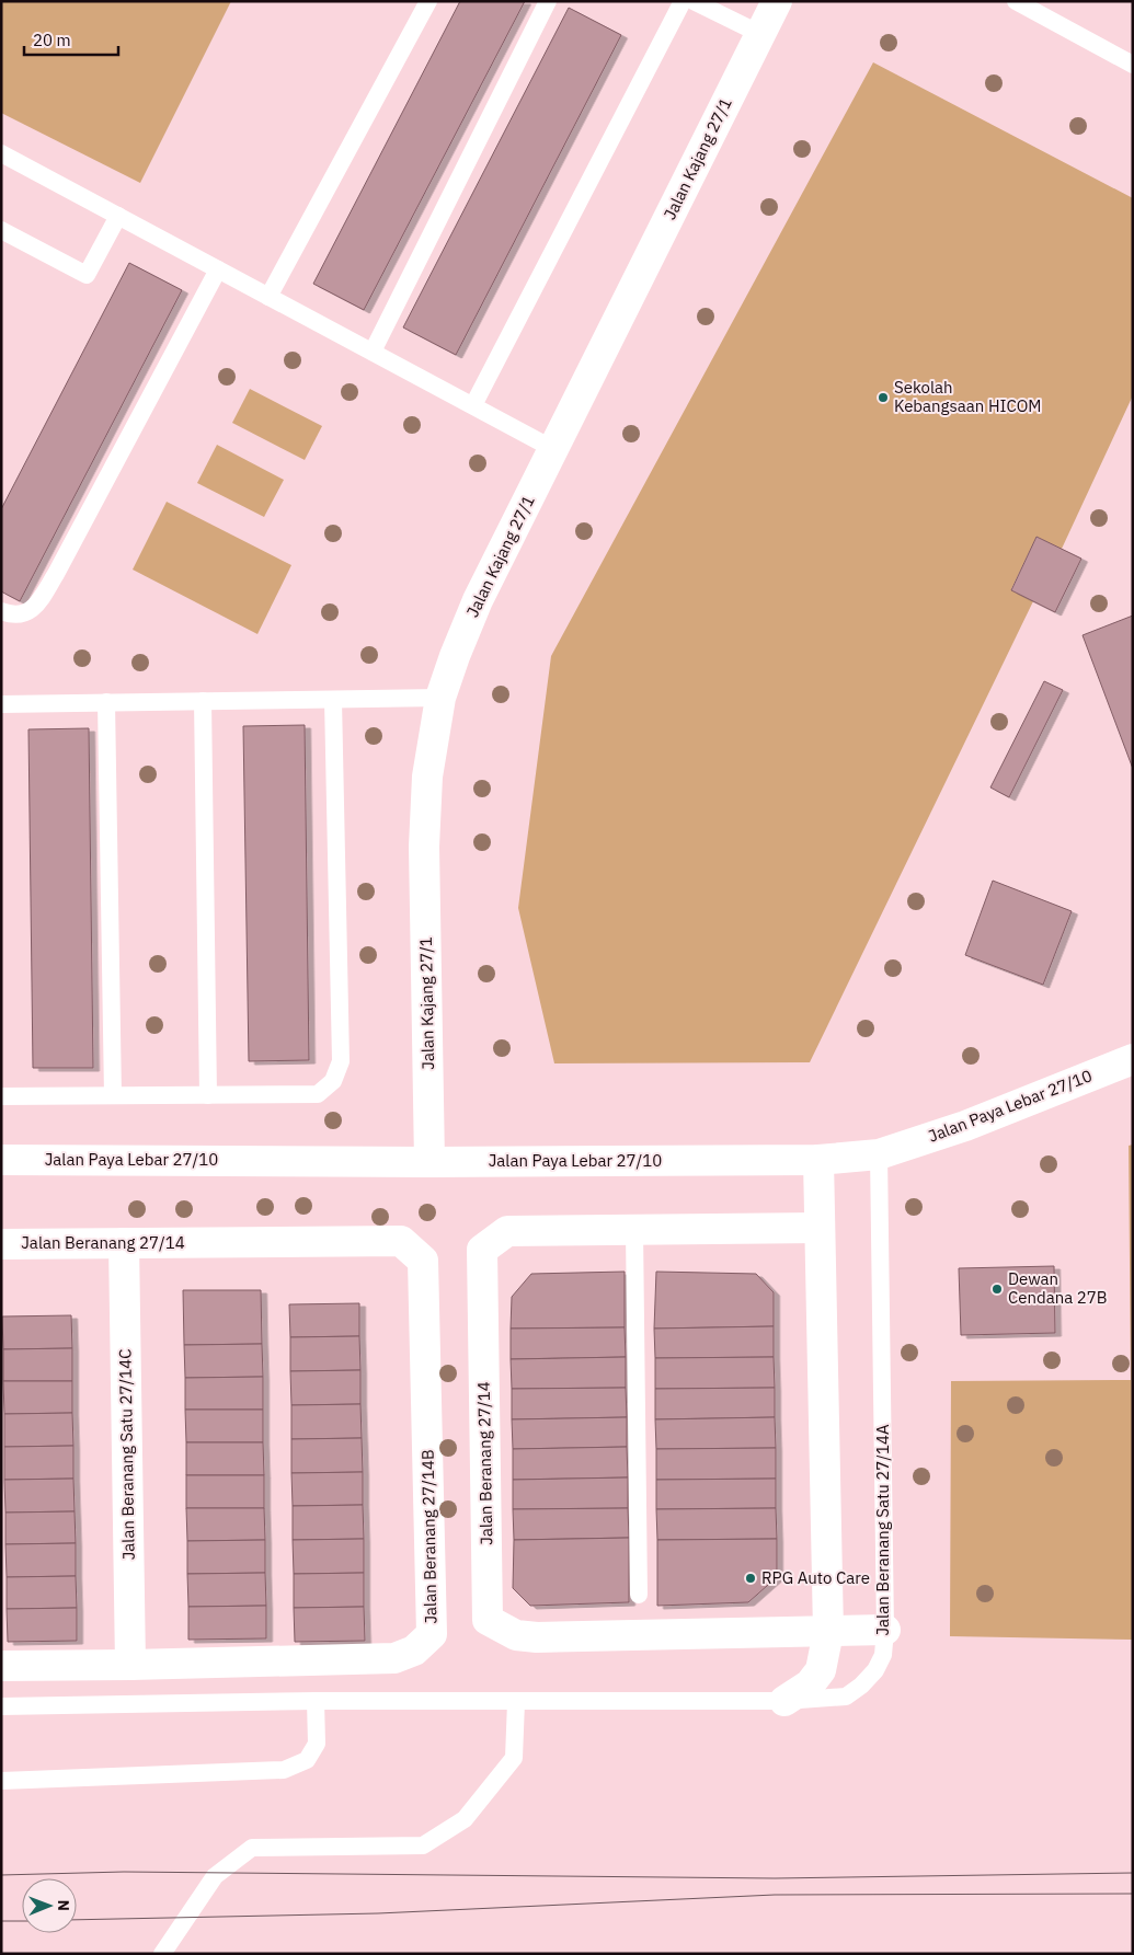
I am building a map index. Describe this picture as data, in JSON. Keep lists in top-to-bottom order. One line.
{"streets":{"street":["Jalan Kajang 27/1","Jalan Paya Lebar 27/10","Jalan Beranang 27/14","Jalan Beranang Satu 27/14C","Jalan Beranang 27/14B"],"lane":["Jalan Beranang Satu 27/14A"]},"crossings":[["Jalan Kajang 27/1","Jalan Paya Lebar 27/10"],["Jalan Paya Lebar 27/10","Jalan Beranang Satu 27/14A"],["Jalan Beranang 27/14","Jalan Beranang Satu 27/14C"],["Jalan Beranang 27/14","Jalan Beranang Satu 27/14A"],["Jalan Beranang 27/14","Jalan Beranang 27/14B"],["Jalan Beranang Satu 27/14C","Jalan Beranang 27/14B"]],"places":["Sekolah Kebangsaan HICOM","Dewan Cendana 27B","RPG Auto Care"],"scale_bar":"20 m","north":"right"}
